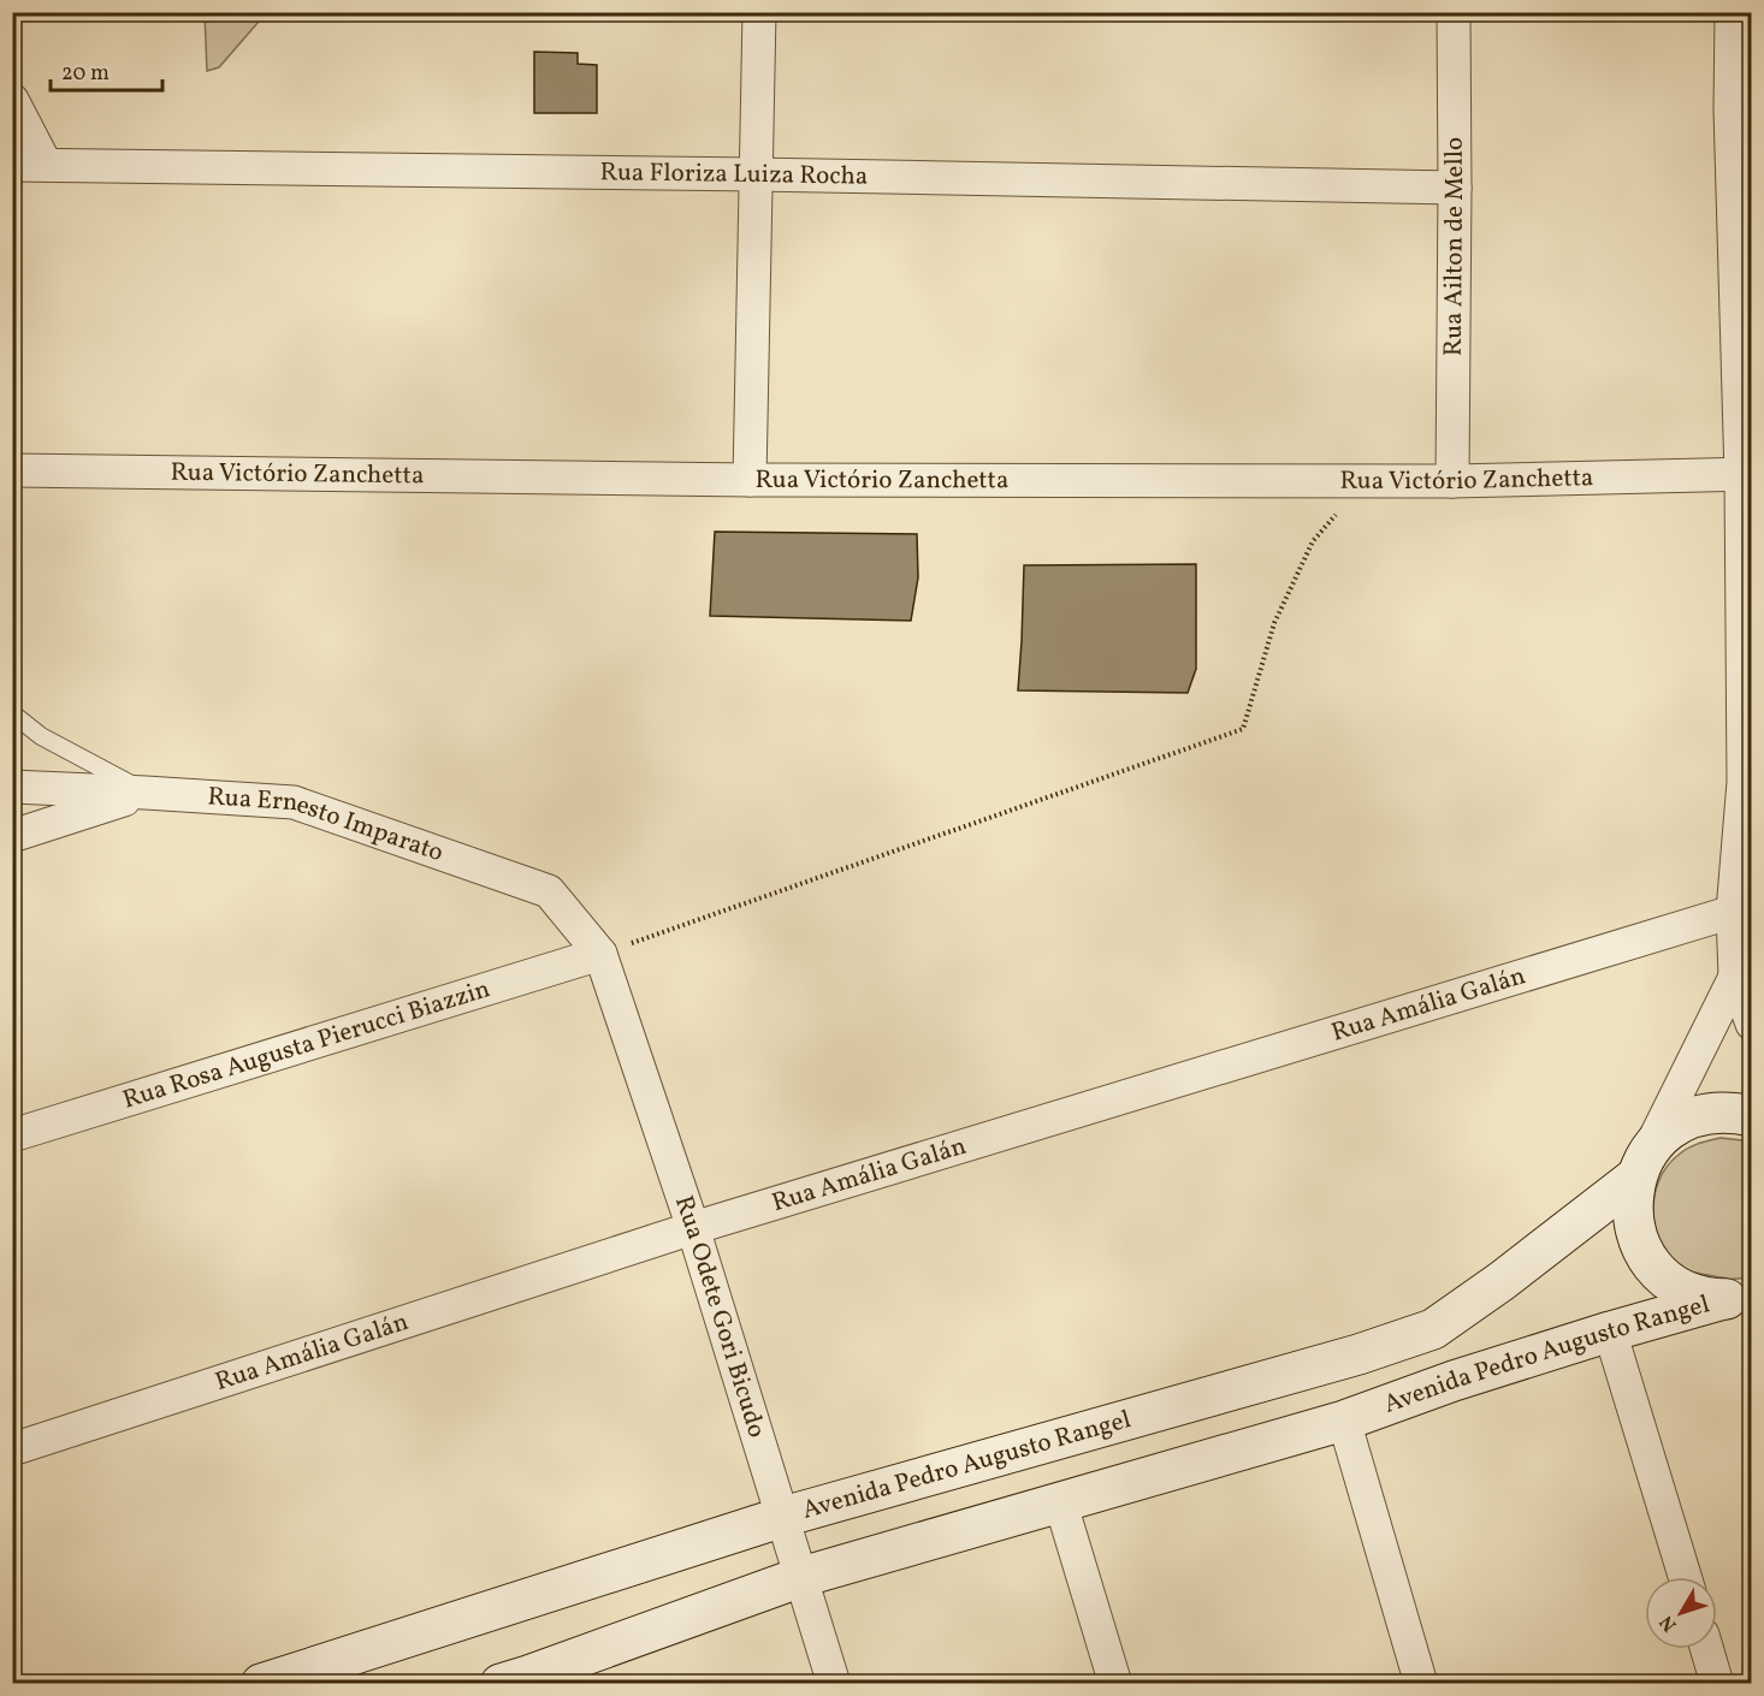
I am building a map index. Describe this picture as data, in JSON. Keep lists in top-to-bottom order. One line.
{"streets":{"street":["Rua Floriza Luiza Rocha","Rua Ailton de Mello","Rua Victório Zanchetta","Rua Ernesto Imparato","Rua Amália Galán","Rua Rosa Augusta Pierucci Biazzin","Rua Odete Gori Bicudo","Avenida Pedro Augusto Rangel"]},"crossings":[["Rua Floriza Luiza Rocha","Rua Ailton de Mello"],["Rua Ailton de Mello","Rua Victório Zanchetta"],["Rua Ernesto Imparato","Rua Rosa Augusta Pierucci Biazzin"],["Rua Ernesto Imparato","Rua Odete Gori Bicudo"],["Rua Amália Galán","Rua Odete Gori Bicudo"],["Rua Rosa Augusta Pierucci Biazzin","Rua Odete Gori Bicudo"],["Rua Odete Gori Bicudo","Avenida Pedro Augusto Rangel"]],"scale_bar":"20 m","north":"bottom left"}
